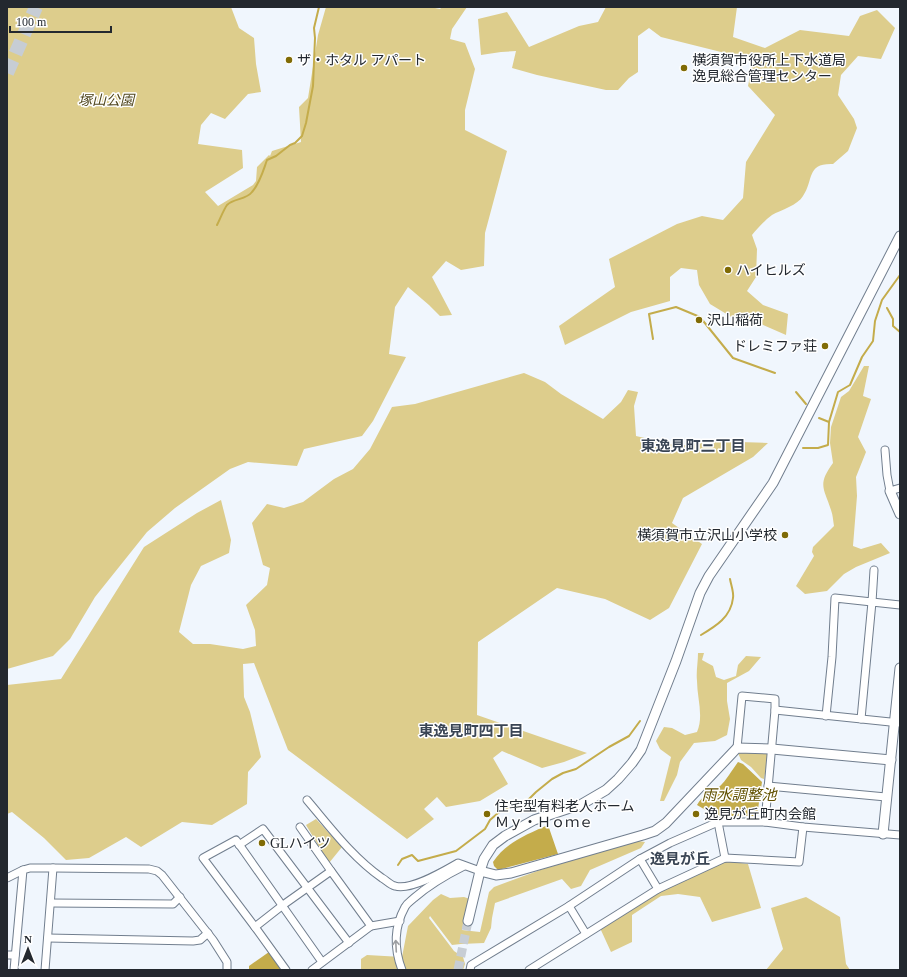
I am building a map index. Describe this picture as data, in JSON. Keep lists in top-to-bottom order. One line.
{"districts":["東逸見町三丁目","東逸見町四丁目","逸見が丘"],"water":["雨水調整池"],"parks":["塚山公園"],"places":["ザ・ホタル アパート","横須賀市役所上下水道局 逸見総合管理センター","ハイヒルズ","沢山稲荷","ドレミファ荘","横須賀市立沢山小学校","住宅型有料老人ホーム Ｍｙ・Ｈｏｍｅ","逸見が丘町内会館","GLハイツ"],"scale_bar":"100 m","north":"top"}
